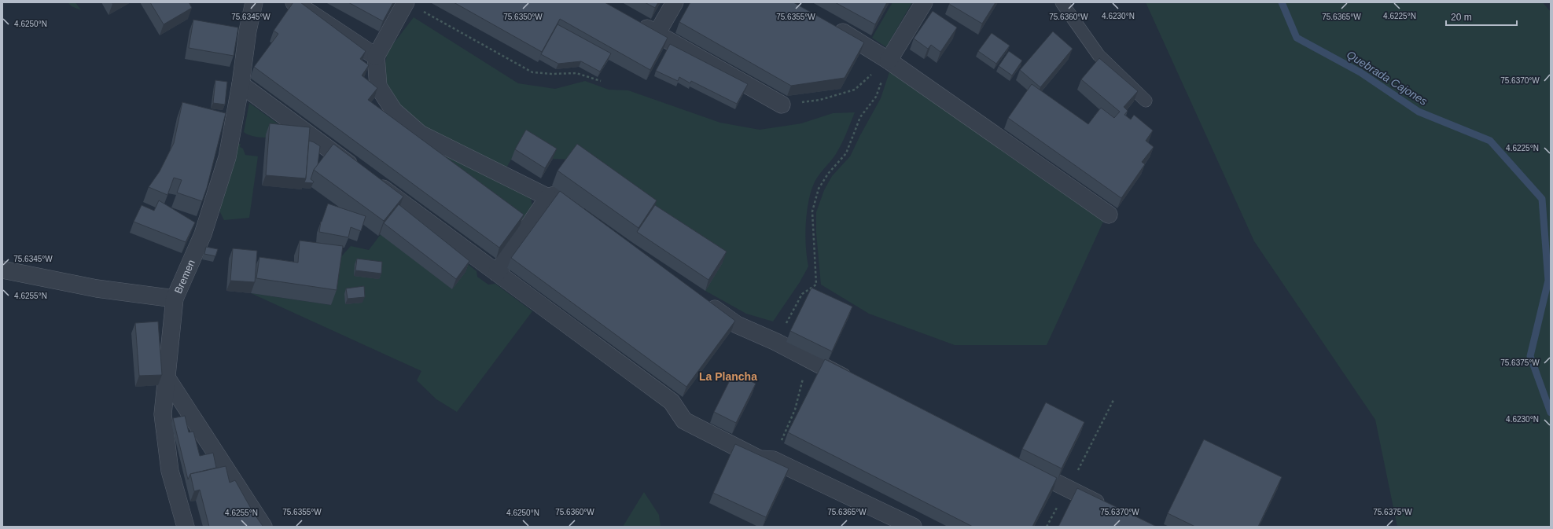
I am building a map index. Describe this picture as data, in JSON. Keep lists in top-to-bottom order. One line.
{"streets":{"street":["Bremen"]},"districts":["La Plancha"],"water":["Quebrada Cajones"],"scale_bar":"20 m","coordinates":["4.6230°N","4.6225°N","75.6350°W","75.6360°W","75.6365°W","75.6345°W","75.6355°W","4.6250°N","75.6370°W","4.6255°N","75.6375°W"]}
